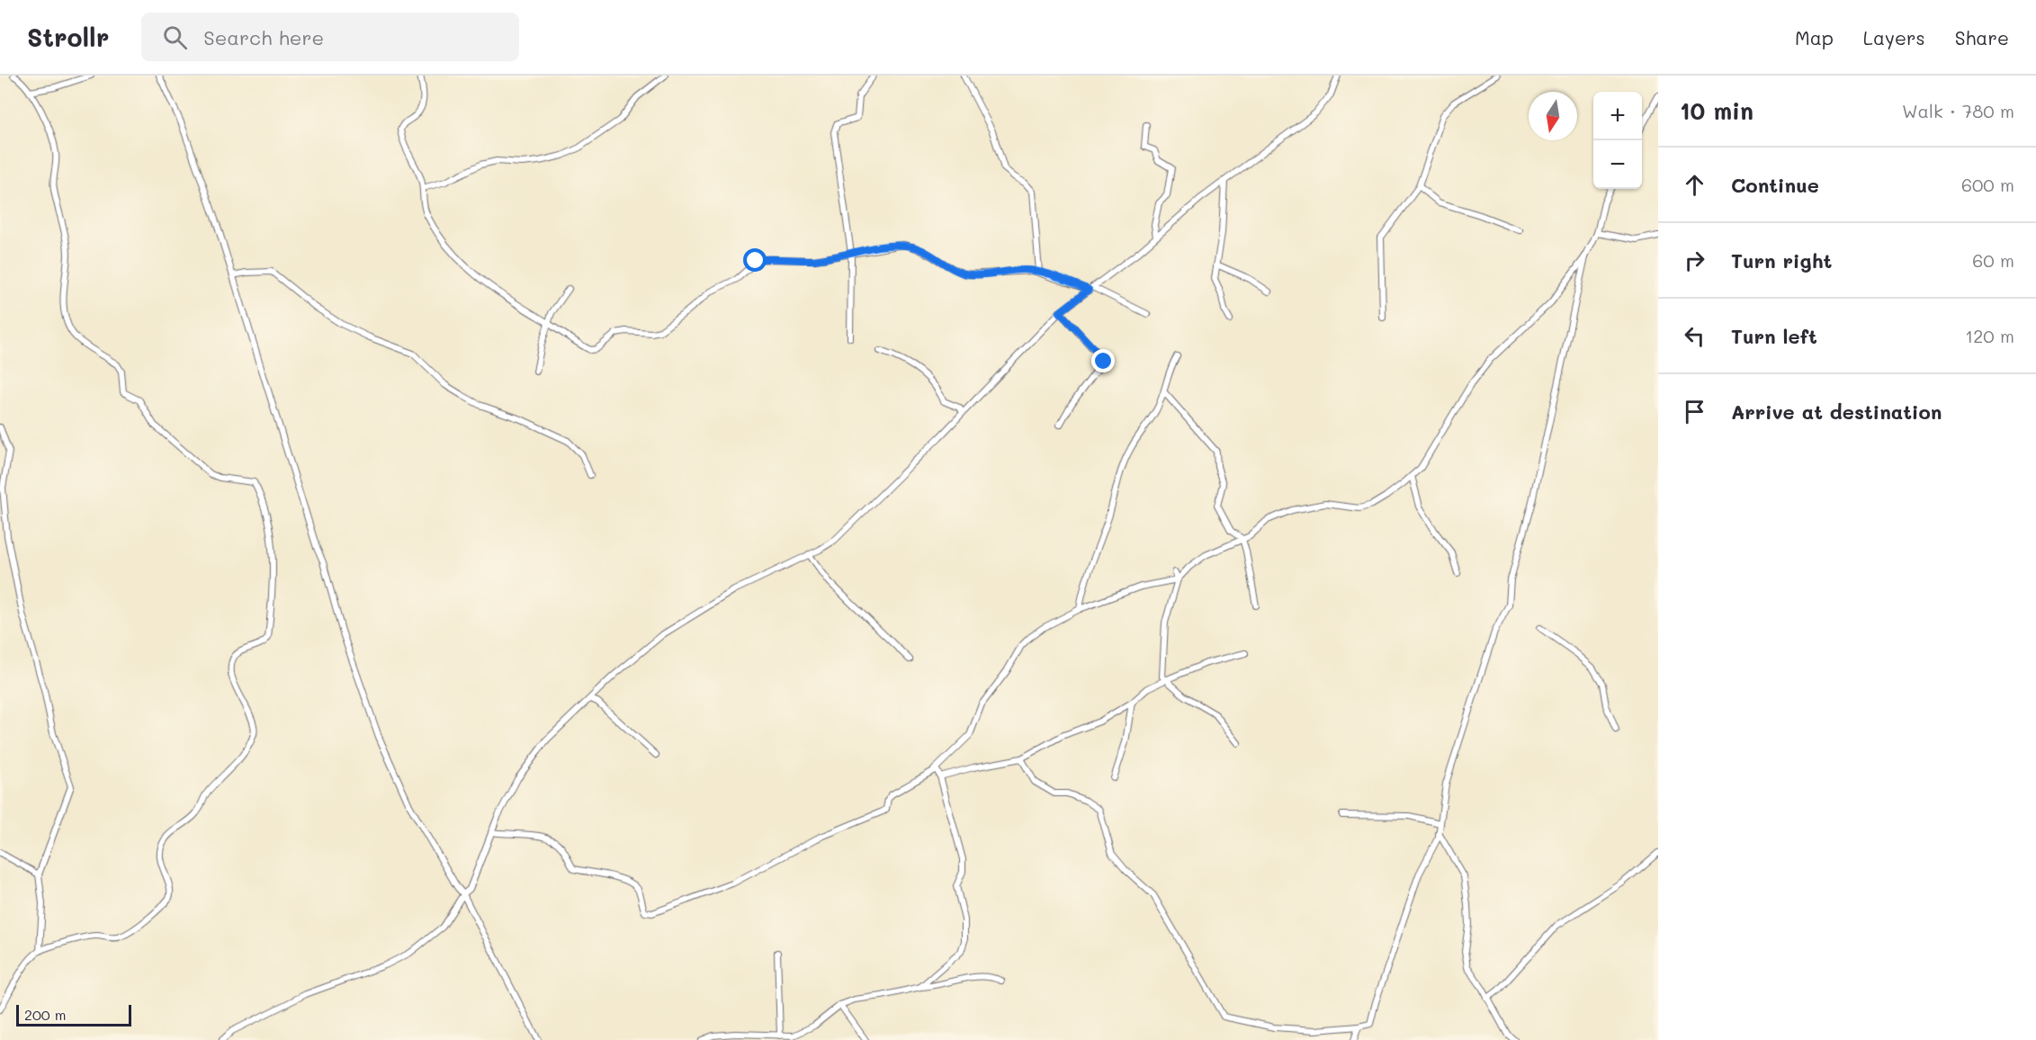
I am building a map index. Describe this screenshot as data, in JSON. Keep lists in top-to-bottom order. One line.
{"scale_bar":"200 m","north":"bottom","page":{"header":"Strollr","search":"Search here","nav":["Map","Layers","Share"],"heading":["10 min","Walk · 780 m"],"map_buttons":["+","−"],"list":[["Continue","600 m"],["Turn right","60 m"],["Turn left","120 m"],"Arrive at destination"],"scale":"200 m"}}
